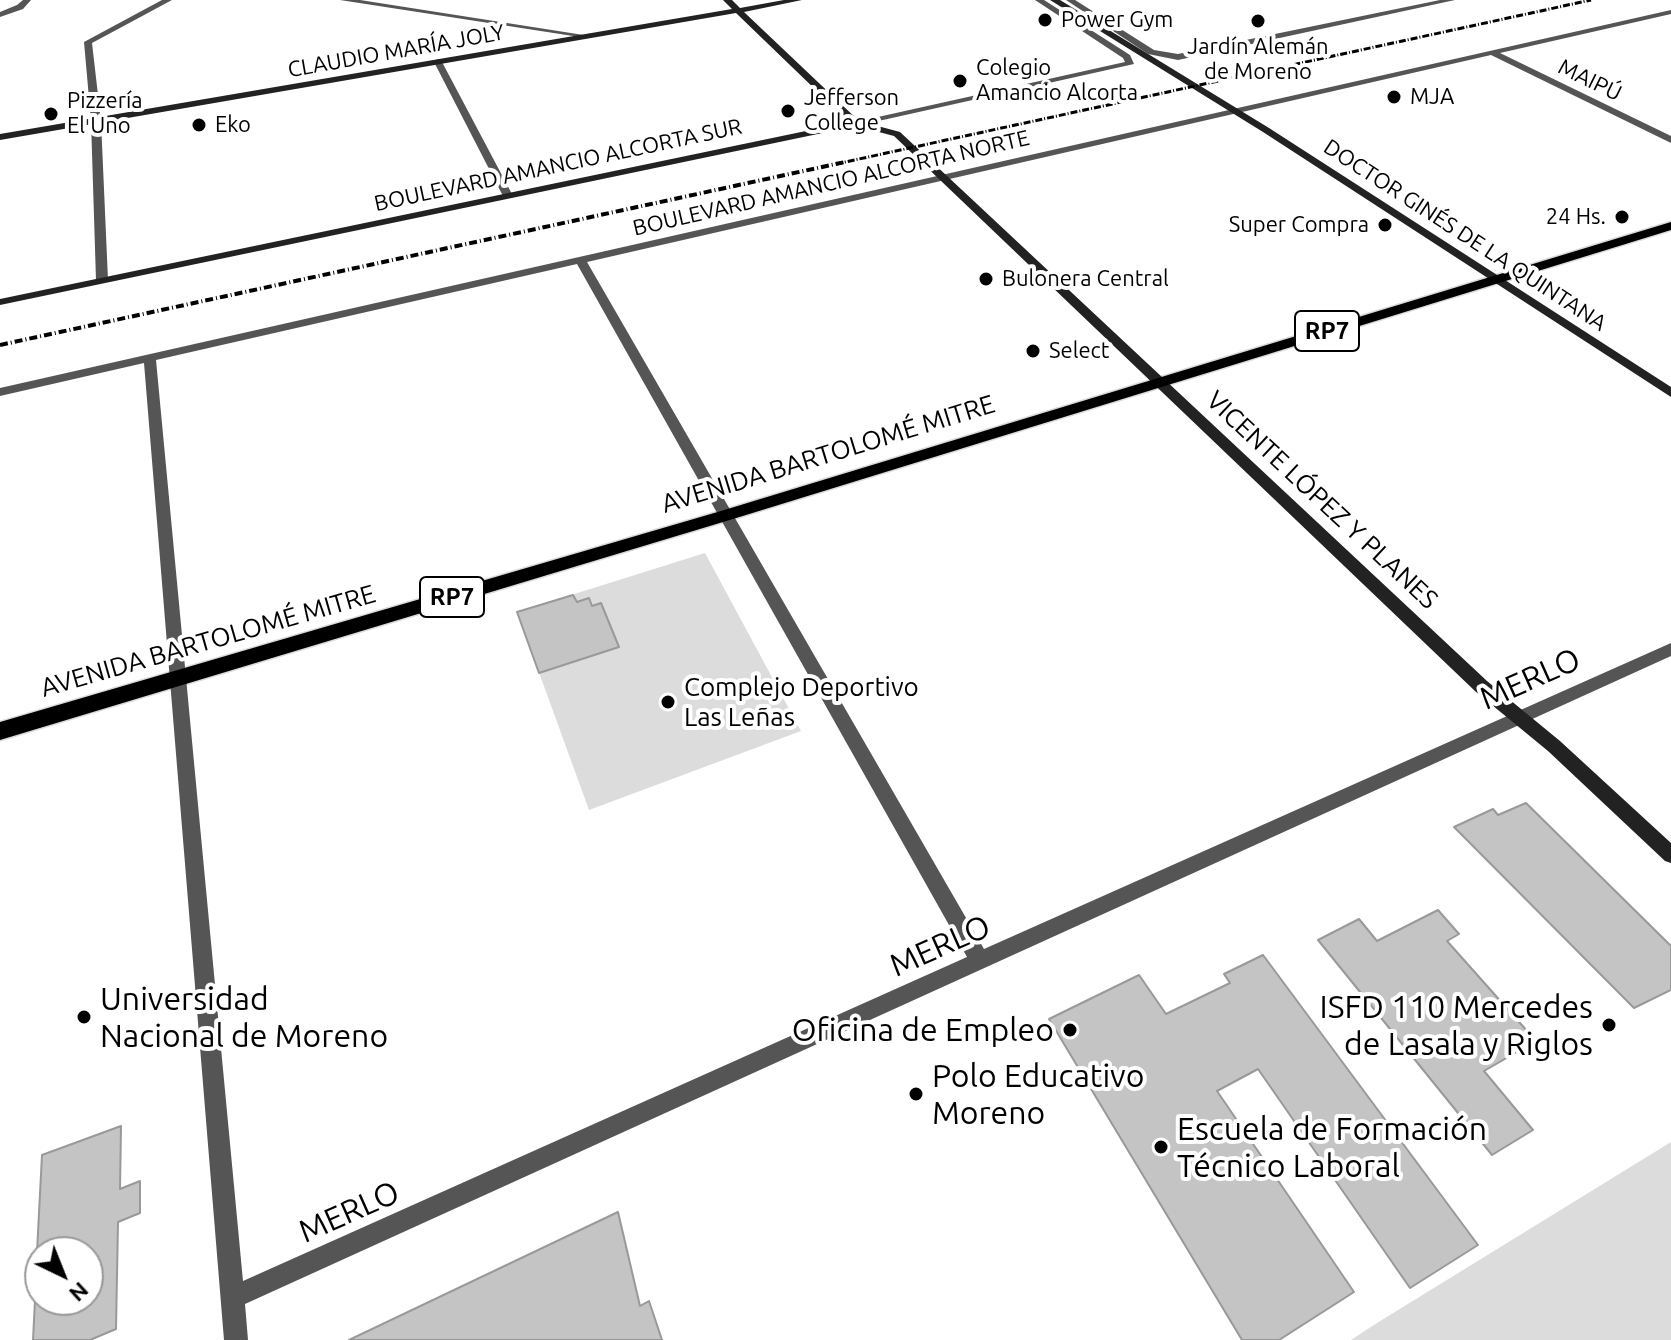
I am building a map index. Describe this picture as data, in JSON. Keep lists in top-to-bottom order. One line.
{"streets":{"main road":["RP7","AVENIDA BARTOLOMÉ MITRE"],"street":["CLAUDIO MARÍA JOLY","MAIPÚ","BOULEVARD AMANCIO ALCORTA SUR","BOULEVARD AMANCIO ALCORTA NORTE","DOCTOR GINÉS DE LA QUINTANA","VICENTE LÓPEZ Y PLANES","MERLO"]},"crossings":[["MAIPÚ","BOULEVARD AMANCIO ALCORTA NORTE"],["BOULEVARD AMANCIO ALCORTA NORTE","DOCTOR GINÉS DE LA QUINTANA"],["BOULEVARD AMANCIO ALCORTA NORTE","VICENTE LÓPEZ Y PLANES"],["DOCTOR GINÉS DE LA QUINTANA","AVENIDA BARTOLOMÉ MITRE"],["AVENIDA BARTOLOMÉ MITRE","VICENTE LÓPEZ Y PLANES"],["VICENTE LÓPEZ Y PLANES","MERLO"]],"places":["Power Gym","Jardín Alemán de Moreno","Colegio Amancio Alcorta","MJA","Jefferson College","Pizzería El Uno","Eko","24 Hs.","Super Compra","Bulonera Central","Select","Complejo Deportivo Las Leñas","Universidad Nacional de Moreno","ISFD 110 Mercedes de Lasala y Riglos","Oficina de Empleo","Polo Educativo Moreno","Escuela de Formación Técnico Laboral"],"north":"bottom right"}
